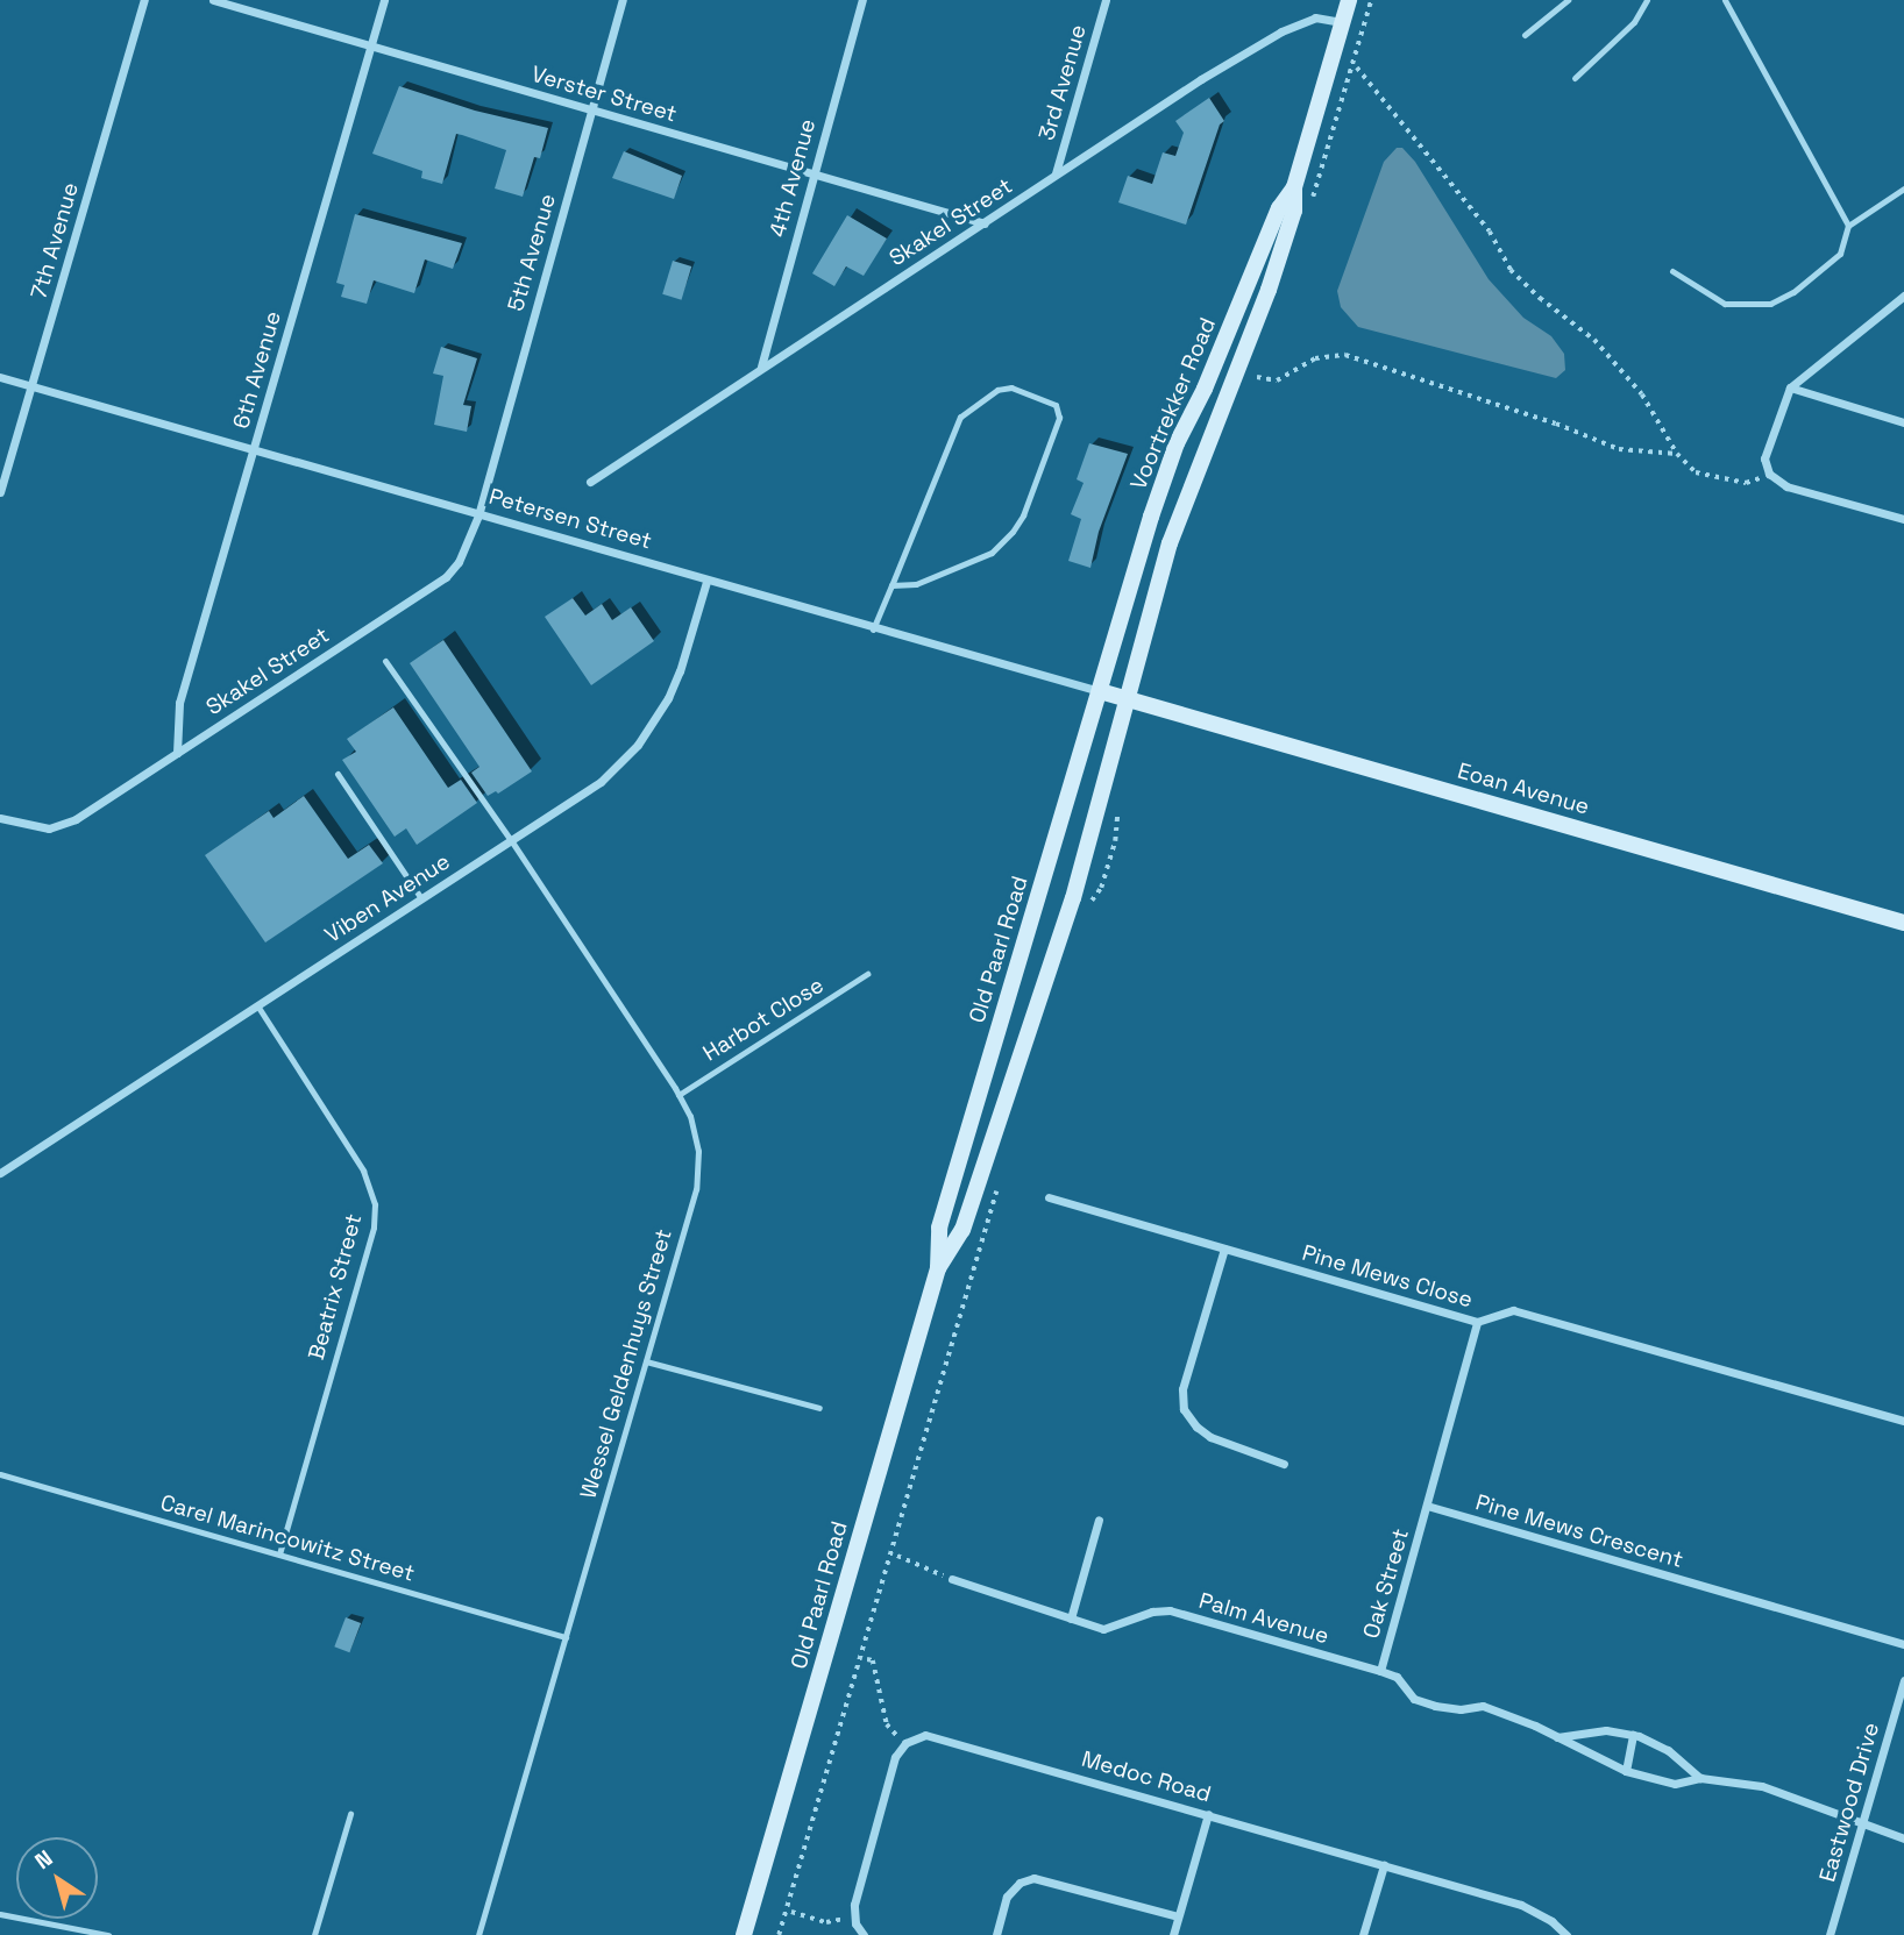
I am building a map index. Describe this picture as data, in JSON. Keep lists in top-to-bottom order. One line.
{"streets":{"main road":["Voortrekker Road","Petersen Street","Eoan Avenue","Old Paarl Road"],"street":["3rd Avenue","Verster Street","4th Avenue","Skakel Street","7th Avenue","5th Avenue","6th Avenue","Viben Avenue","Pine Mews Close","Pine Mews Crescent","Oak Street","Palm Avenue","Medoc Road","Eastwood Drive"],"lane":["Harbot Close","Beatrix Street","Wessel Geldenhuys Street","Carel Marincowitz Street"]},"crossings":[["3rd Avenue","Skakel Street"],["Verster Street","4th Avenue"],["Verster Street","Skakel Street"],["Verster Street","5th Avenue"],["Verster Street","6th Avenue"],["4th Avenue","Skakel Street"],["Skakel Street","5th Avenue"],["Skakel Street","6th Avenue"],["Skakel Street","Voortrekker Road"],["Skakel Street","Petersen Street"],["7th Avenue","Petersen Street"],["5th Avenue","Petersen Street"],["6th Avenue","Petersen Street"],["Voortrekker Road","Petersen Street"],["Voortrekker Road","Eoan Avenue"],["Voortrekker Road","Old Paarl Road"],["Petersen Street","Eoan Avenue"],["Petersen Street","Viben Avenue"],["Petersen Street","Old Paarl Road"],["Eoan Avenue","Old Paarl Road"],["Viben Avenue","Beatrix Street"],["Viben Avenue","Wessel Geldenhuys Street"],["Harbot Close","Wessel Geldenhuys Street"],["Beatrix Street","Carel Marincowitz Street"],["Wessel Geldenhuys Street","Carel Marincowitz Street"],["Pine Mews Crescent","Oak Street"],["Oak Street","Palm Avenue"],["Palm Avenue","Eastwood Drive"]],"north":"top left"}
